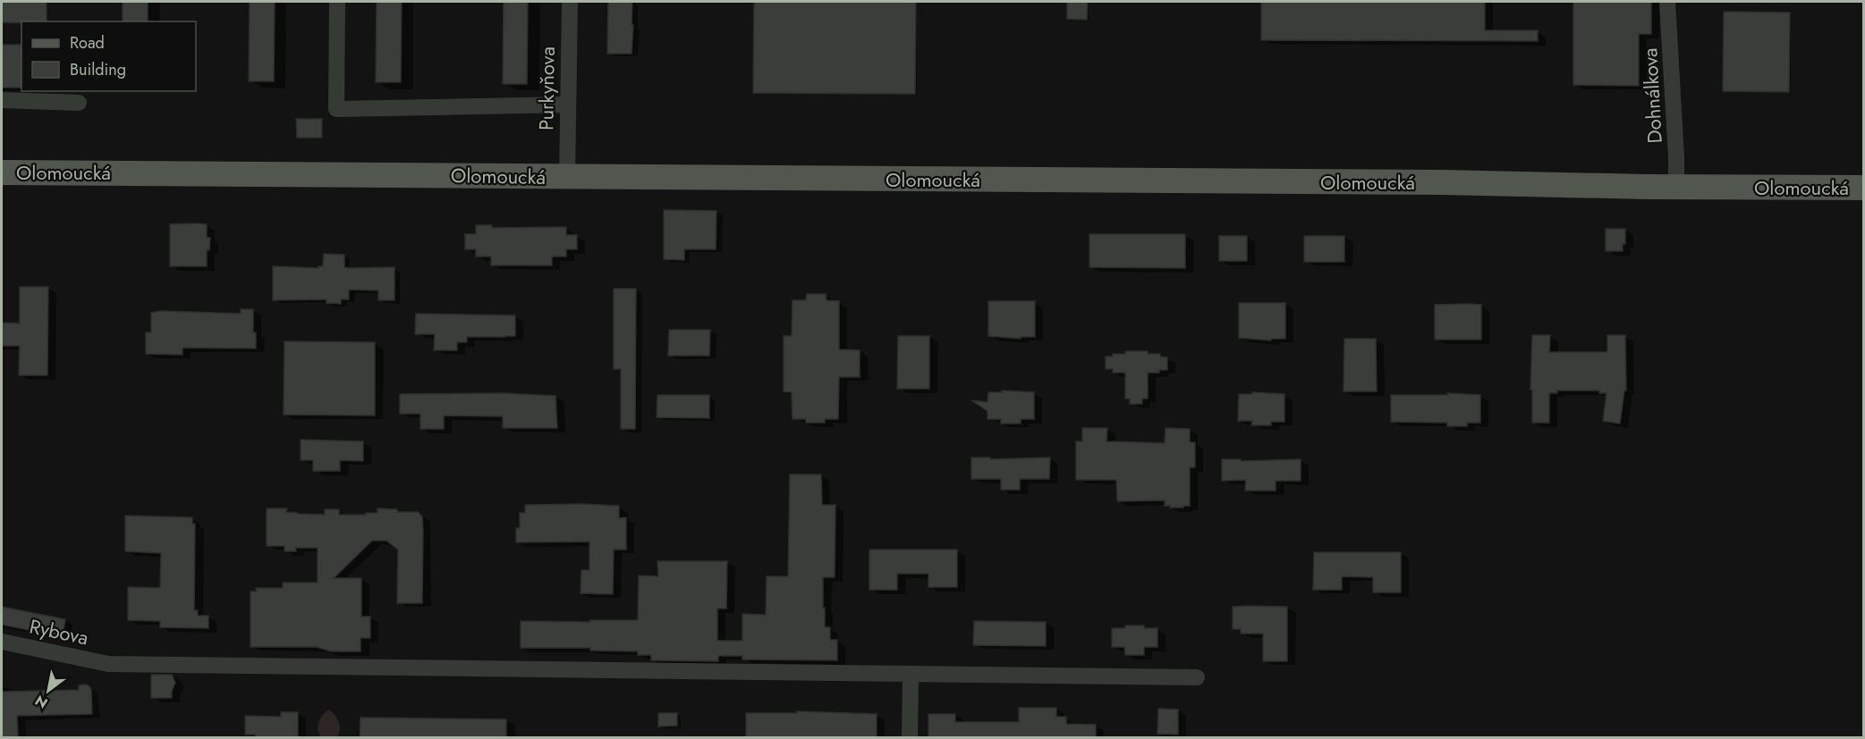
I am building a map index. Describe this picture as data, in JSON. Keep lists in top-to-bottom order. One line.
{"streets":{"main road":["Olomoucká"],"street":["Purkyňova","Dohnálkova","Rybova"]},"crossings":[["Purkyňova","Olomoucká"],["Dohnálkova","Olomoucká"]],"legend":["Road","Building"],"north":"bottom left"}
